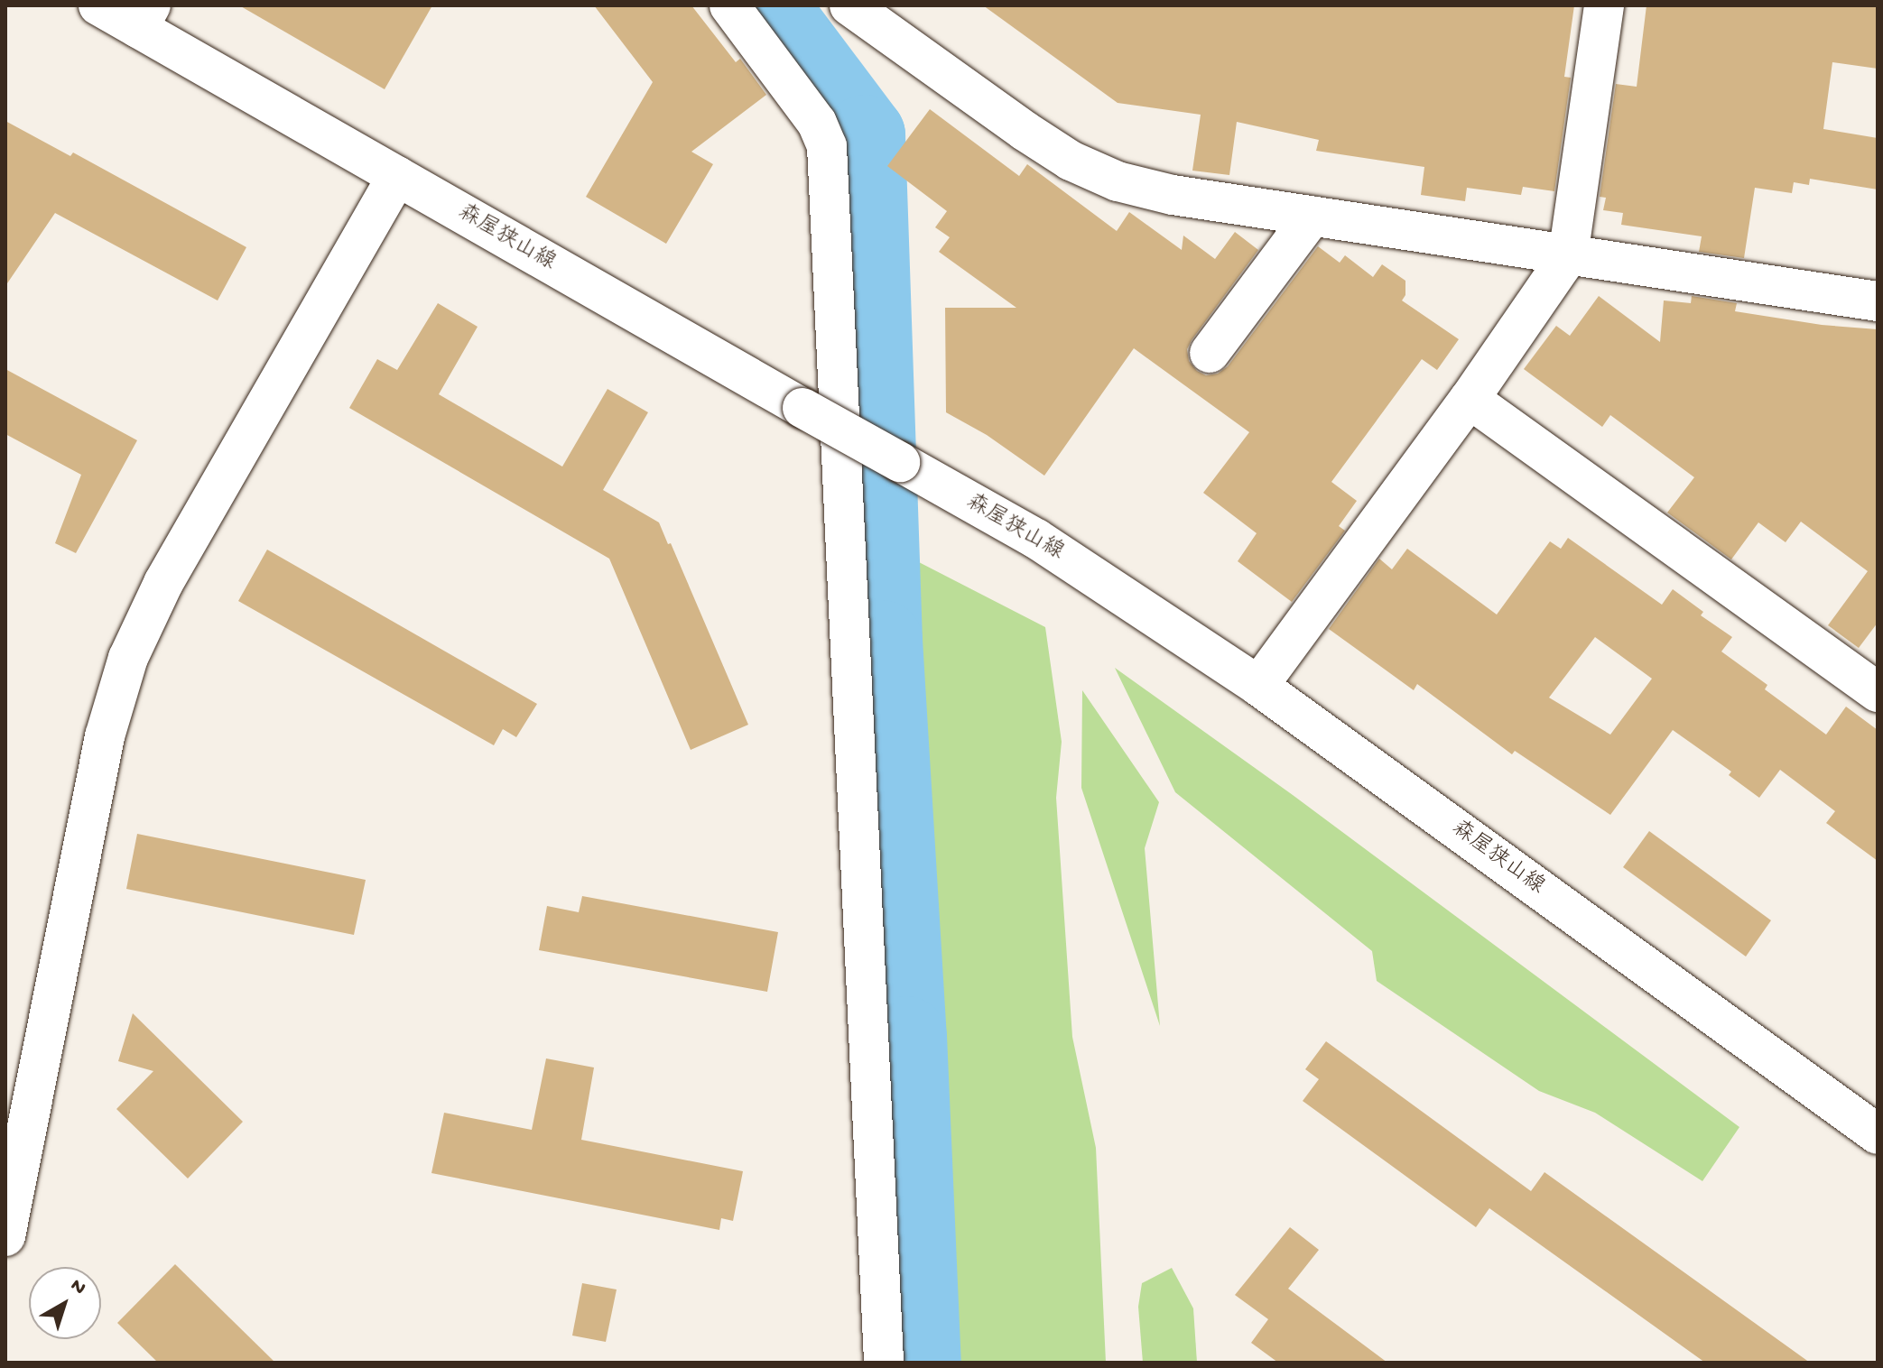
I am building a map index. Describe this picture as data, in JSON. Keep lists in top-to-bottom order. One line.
{"streets":{"street":["森屋狭山線"]},"north":"top right"}
